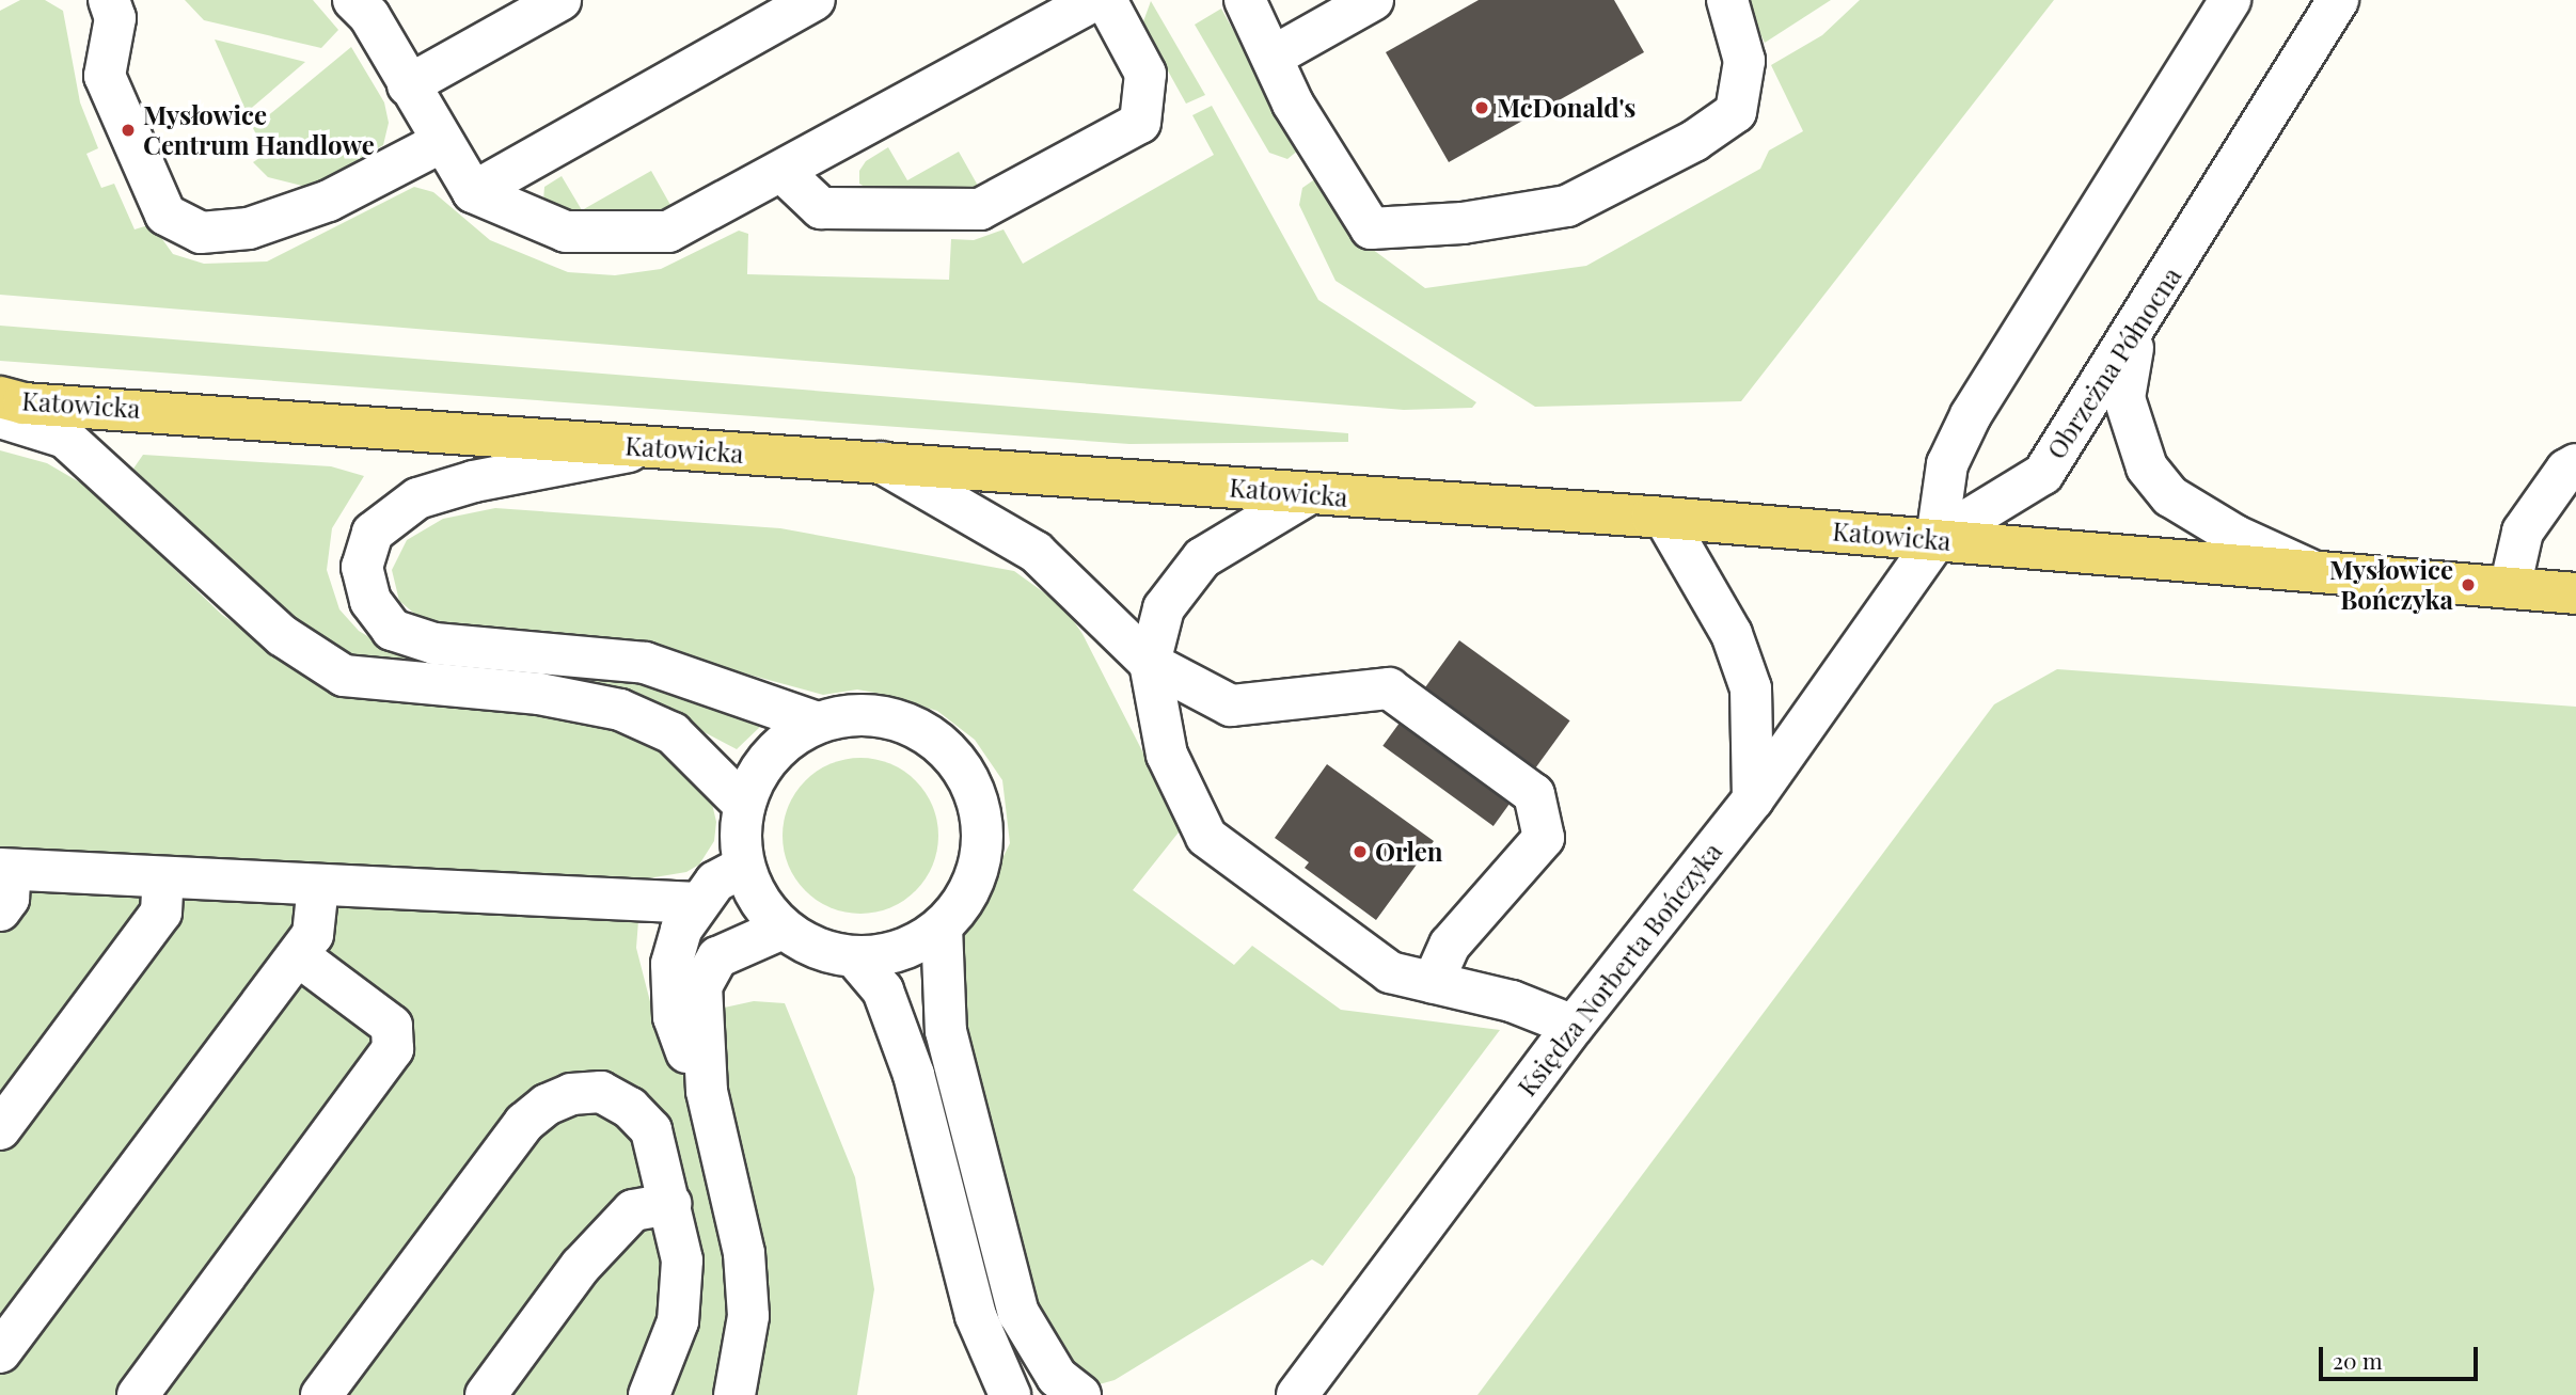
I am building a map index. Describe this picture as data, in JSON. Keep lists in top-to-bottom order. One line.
{"streets":{"main road":["Katowicka"],"street":["Obrzeżna Północna","Księdza Norberta Bończyka"]},"crossings":[["Obrzeżna Północna","Katowicka"],["Obrzeżna Północna","Księdza Norberta Bończyka"],["Katowicka","Księdza Norberta Bończyka"]],"places":["McDonald's","Mysłowice Centrum Handlowe","Mysłowice Bończyka","Orlen"],"scale_bar":"20 m"}
